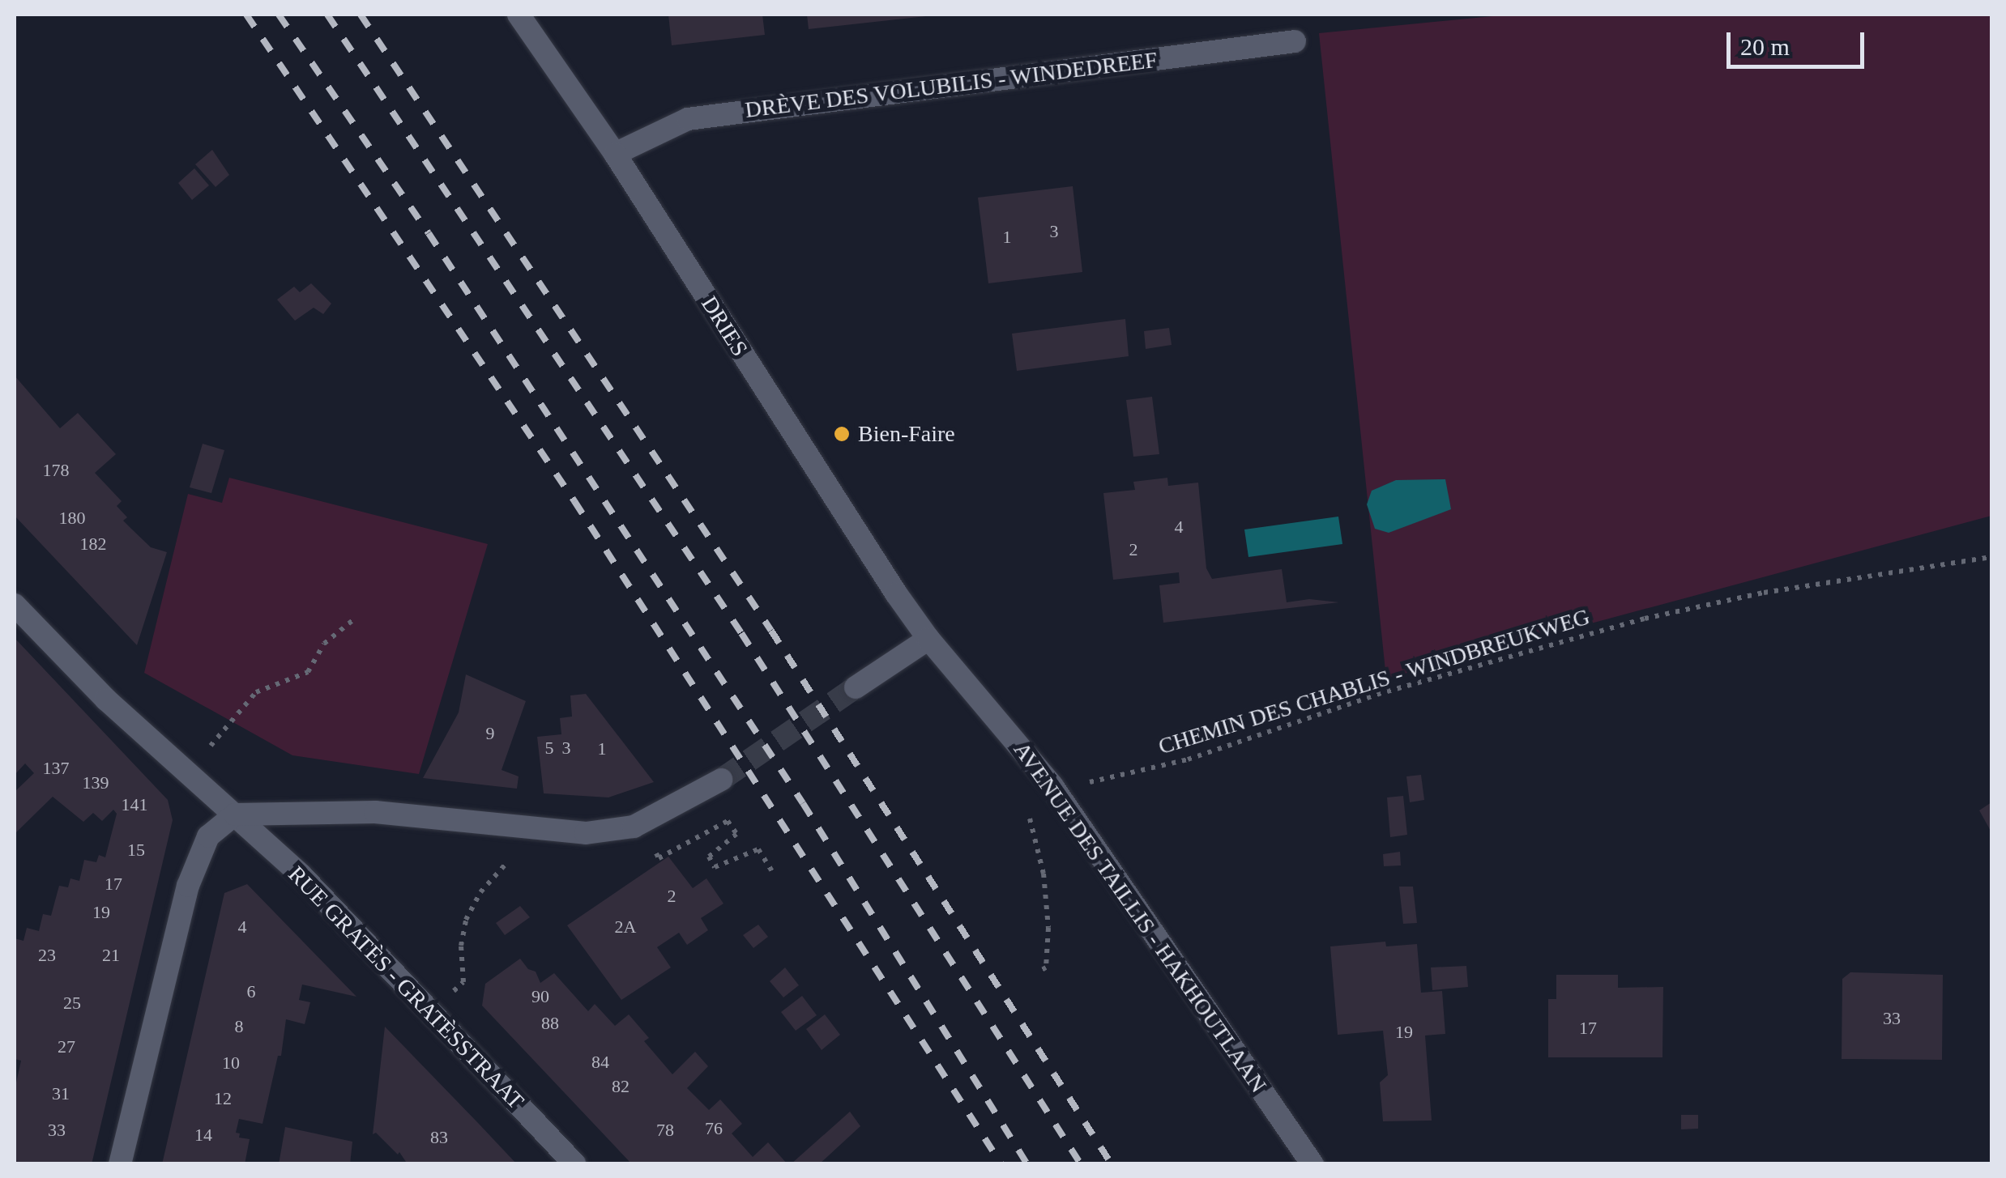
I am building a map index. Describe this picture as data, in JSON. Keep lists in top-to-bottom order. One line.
{"streets":{"street":["DRÈVE DES VOLUBILIS - WINDEDREEF","DRIES","AVENUE DES TAILLIS - HAKHOUTLAAN","RUE GRATÈS - GRATÈSSTRAAT"],"path":["CHEMIN DES CHABLIS - WINDBREUKWEG"]},"crossings":[["DRÈVE DES VOLUBILIS - WINDEDREEF","DRIES"],["DRIES","AVENUE DES TAILLIS - HAKHOUTLAAN"],["CHEMIN DES CHABLIS - WINDBREUKWEG","AVENUE DES TAILLIS - HAKHOUTLAAN"]],"places":["Bien-Faire"],"house_numbers":["3","1","178","180","4","182","2","9","5","3","1","137","139","141","15","17","2","19","4","2A","23","21","6","90","25","33","88","8","17","19","27","84","10","82","31","12","76","33","78","14","83"],"scale_bar":"20 m"}
